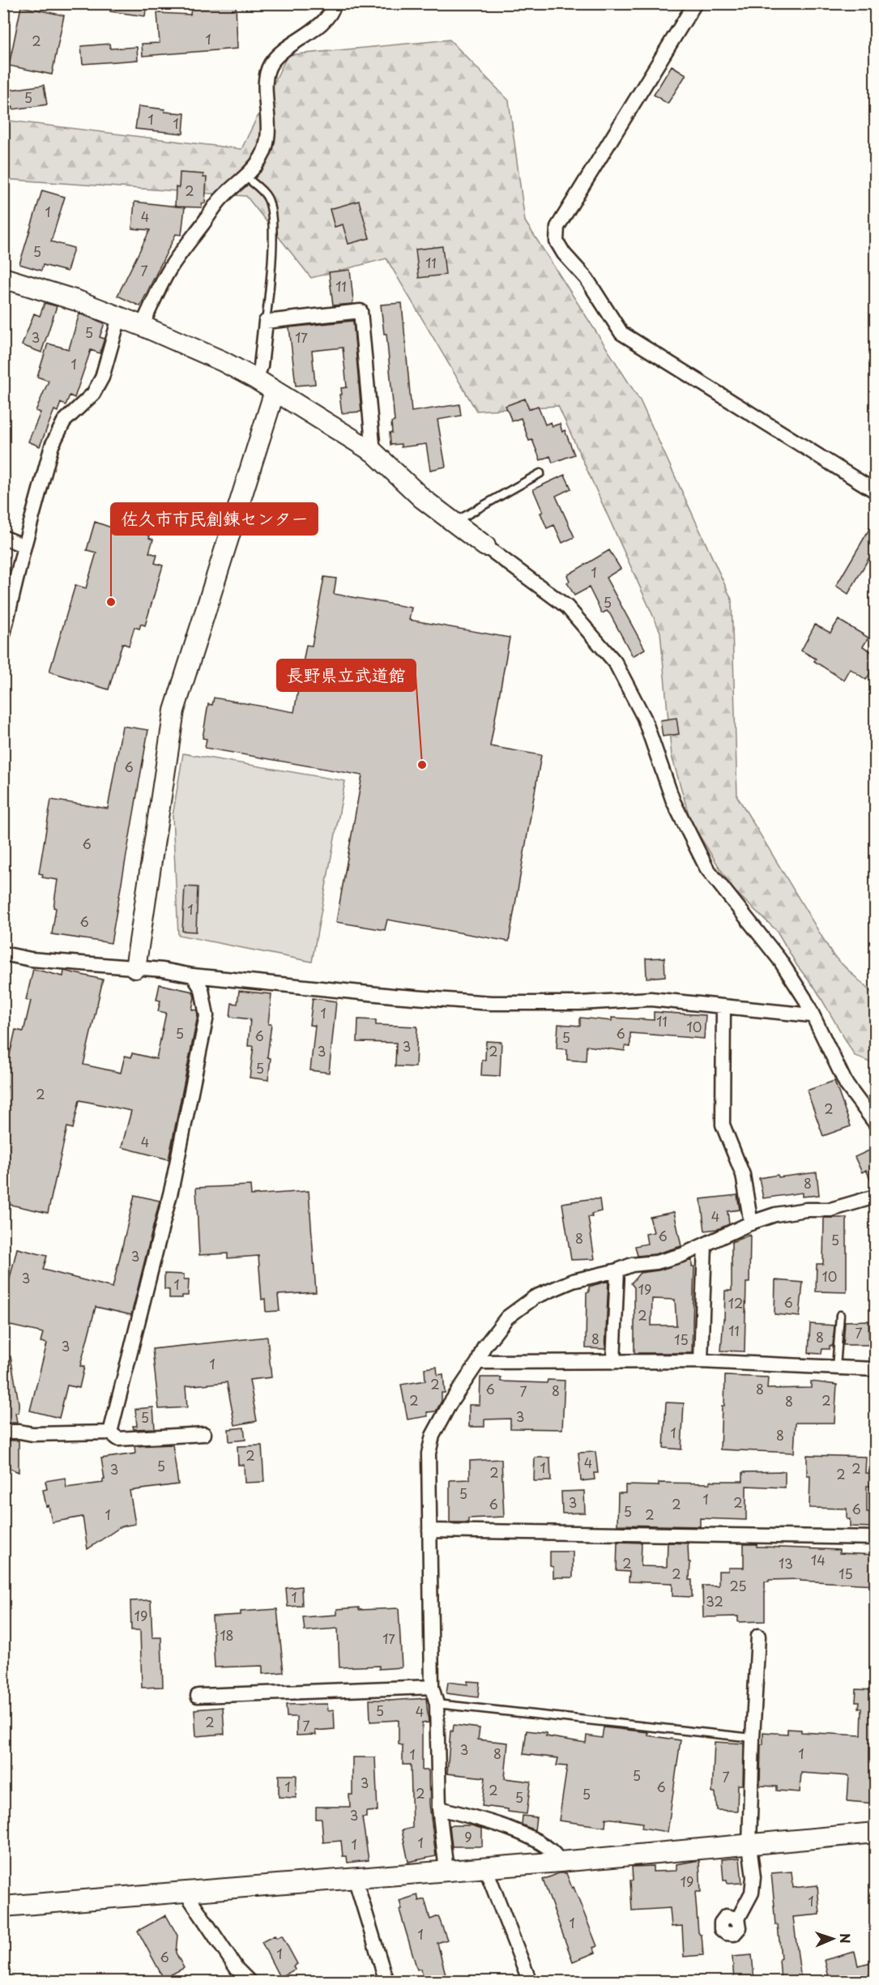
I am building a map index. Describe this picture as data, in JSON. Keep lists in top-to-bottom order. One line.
{"places":["佐久市市民創錬センター","長野県立武道館"],"house_numbers":["1","2","5","1","1","2","1","4","5","11","7","11","5","3","17","1","1","5","6","6","1","6","1","11","10","5","6","6","5","3","3","2","5","2","2","4","8","4","6","8","5","3","10","3","1","19","6","12","2","11","7","8","8","15","3","1","2","6","8","8","7","2","2","8","3","5","1","8","2","4","5","1","2","3","2","2","5","1","3","2","6","2","6","5","1","2","14","2","13","2","15","25","1","32","19","18","17","5","4","2","7","3","8","1","1","5","7","3","1","6","2","2","5","5","3","9","1","1","19","1","1","1","1","6"],"north":"right"}
